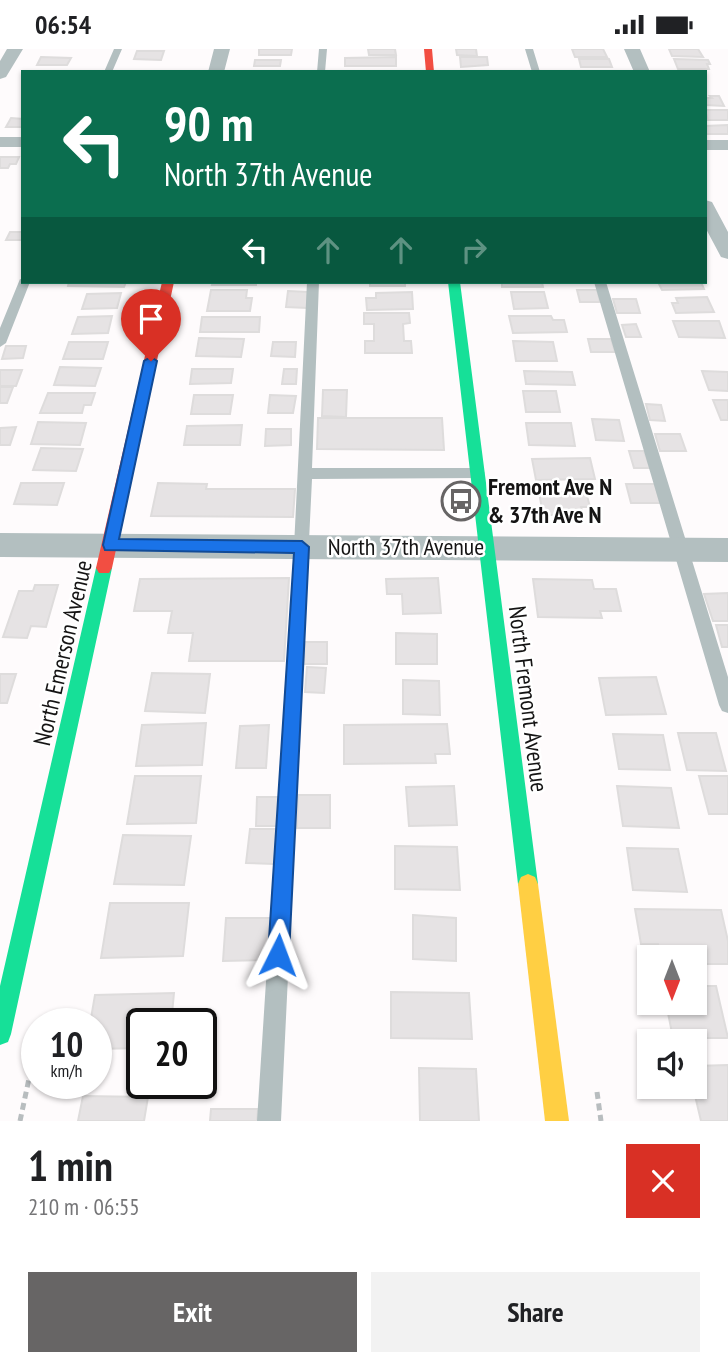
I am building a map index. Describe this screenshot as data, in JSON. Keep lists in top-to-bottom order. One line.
{"streets":{"street":["North 37th Avenue","North Emerson Avenue","North Fremont Avenue"]},"crossings":[["North 37th Avenue","North Emerson Avenue"],["North 37th Avenue","North Fremont Avenue"]],"places":{"bus stop":["Fremont Ave N & 37th Ave N"]},"north":"bottom","page":{"status":"06:54","turn":["90 m","North 37th Avenue"],"speed":"10 km/h","limit":"20","heading":["1 min","210 m · 06:55"],"buttons":["Exit","Share"]}}
